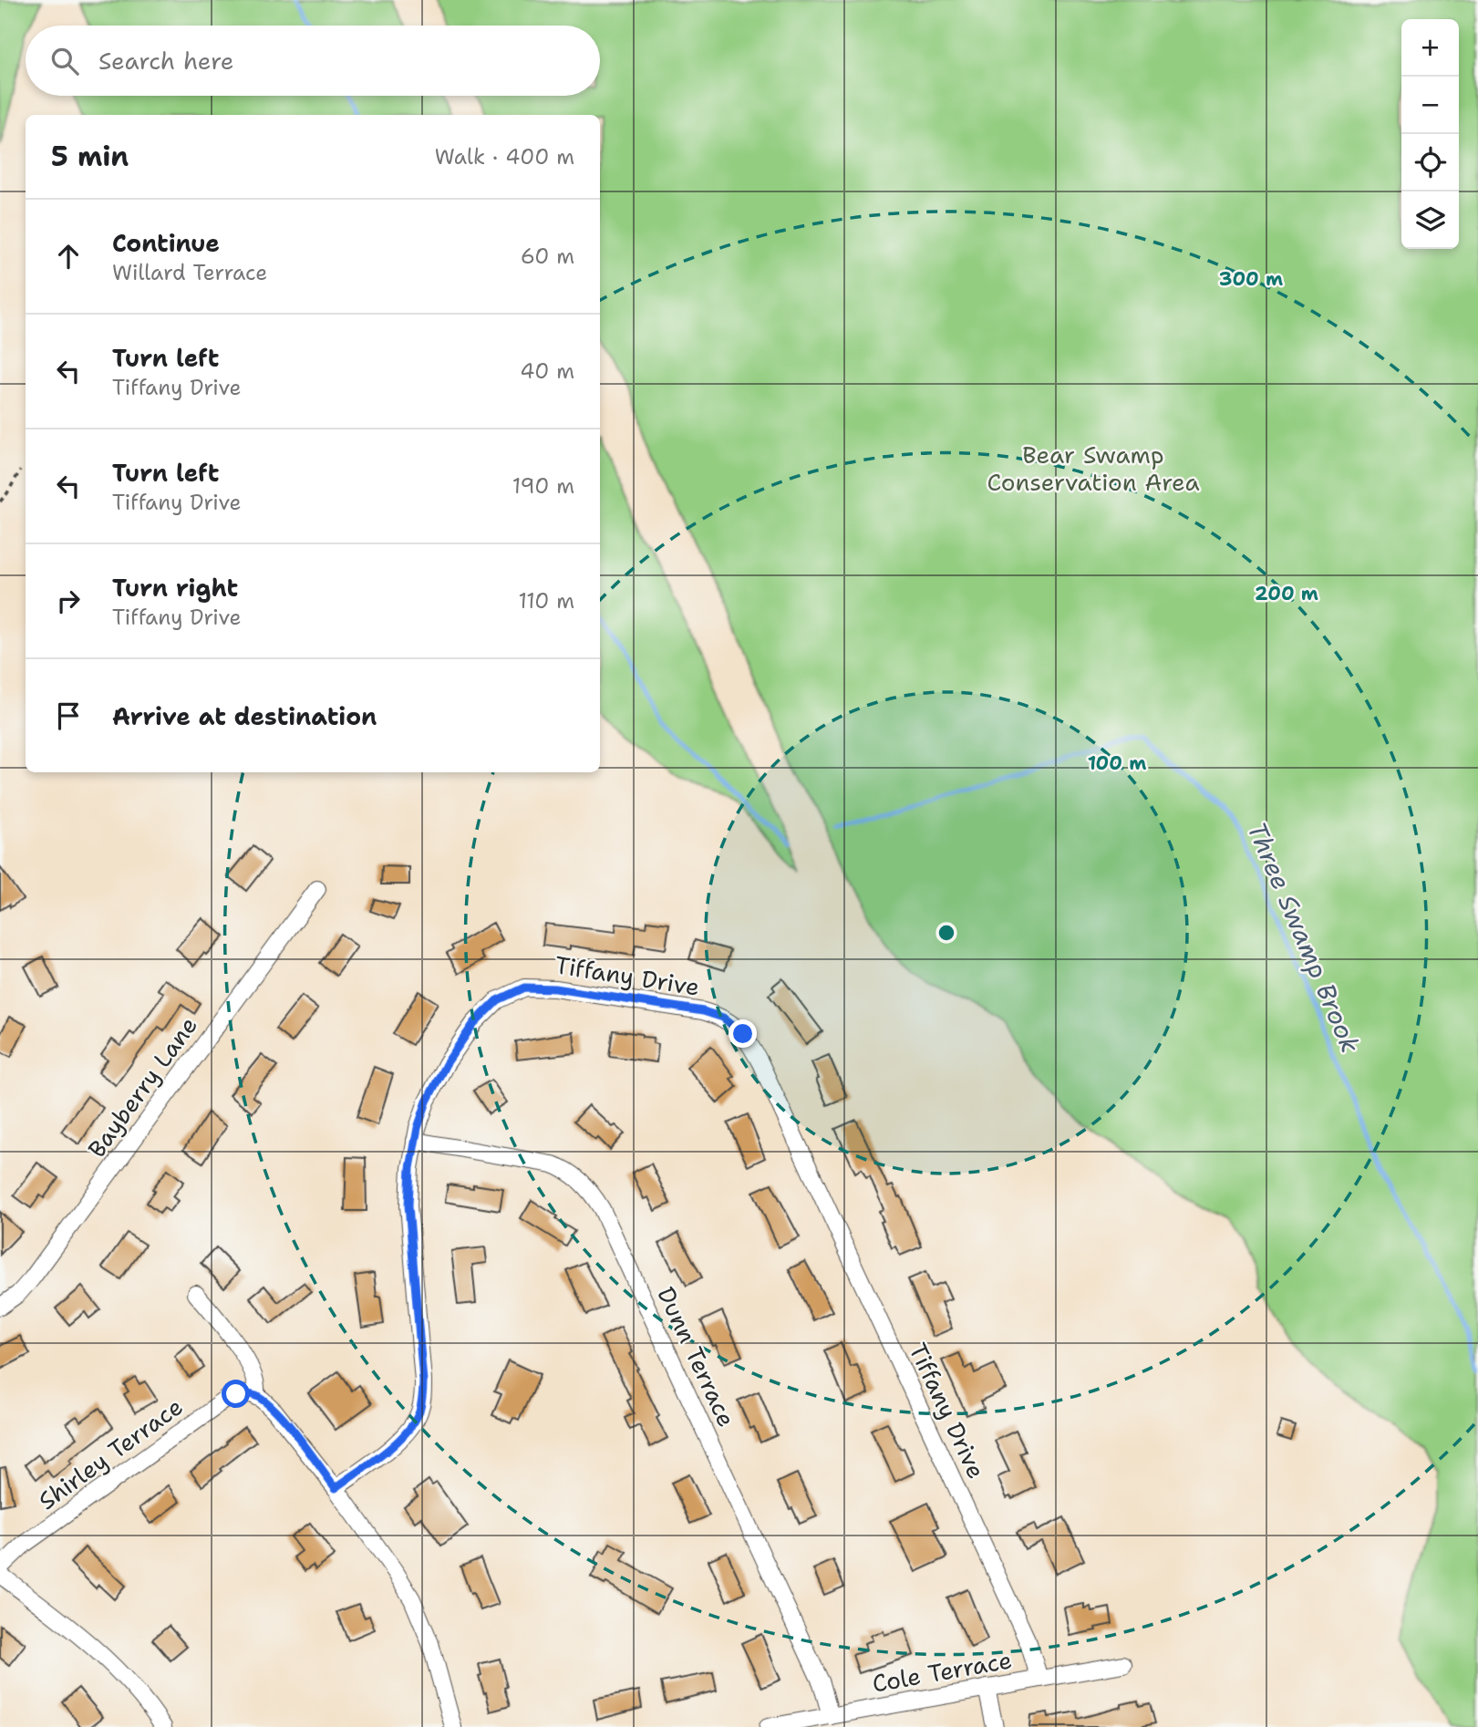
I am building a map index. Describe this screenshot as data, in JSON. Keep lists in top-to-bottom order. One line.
{"streets":{"street":["Tiffany Drive","Bayberry Lane","Dunn Terrace","Shirley Terrace","Cole Terrace"]},"crossings":[["Tiffany Drive","Dunn Terrace"],["Tiffany Drive","Cole Terrace"],["Dunn Terrace","Cole Terrace"]],"water":["Three Swamp Brook"],"parks":["Bear Swamp Conservation Area"],"page":{"map_buttons":["+","−"],"search":"Search here","heading":["5 min","Walk · 400 m"],"list":[["Continue","Willard Terrace","60 m"],["Turn left","Tiffany Drive","40 m"],["Turn left","Tiffany Drive","190 m"],["Turn right","Tiffany Drive","110 m"],"Arrive at destination"]},"rings":["300 m","200 m","100 m"]}
